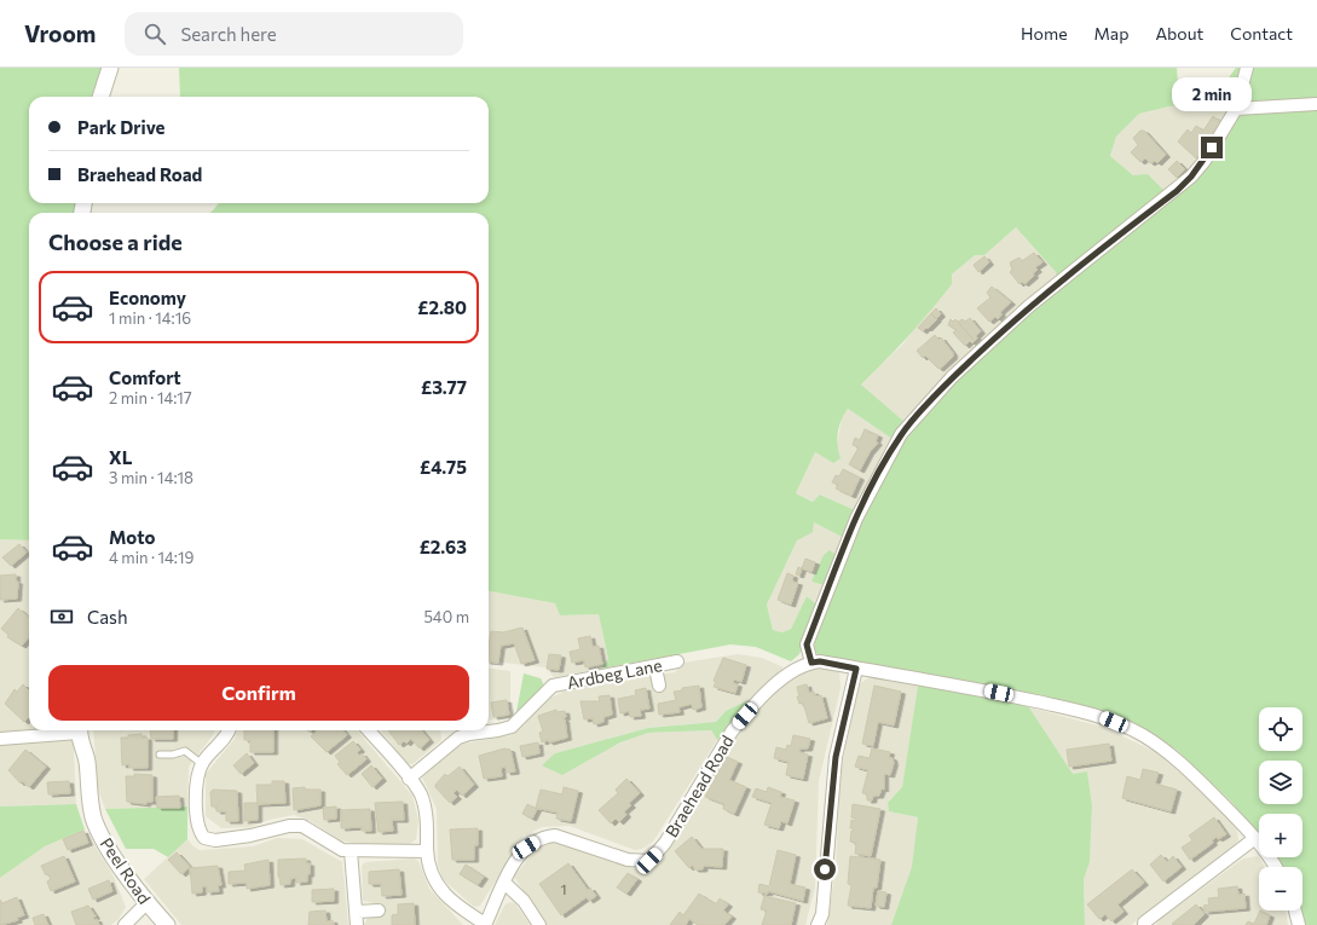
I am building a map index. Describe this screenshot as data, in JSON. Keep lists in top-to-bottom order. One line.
{"streets":{"street":["Ardbeg Lane","Braehead Road","Peel Road"]},"house_numbers":["1"],"page":{"header":"Vroom","search":"Search here","nav":["Home","Map","About","Contact"],"bubble":"2 min","banner":["Park Drive","Braehead Road"],"heading":"Choose a ride","list":[{"name":"Economy","note":"1 min · 14:16","value":"£2.80"},{"name":"Comfort","note":"2 min · 14:17","value":"£3.77"},{"name":"XL","note":"3 min · 14:18","value":"£4.75"},{"name":"Moto","note":"4 min · 14:19","value":"£2.63"}],"pay":["Cash","540 m"],"buttons":"Confirm","map_buttons":["+","−"]}}
